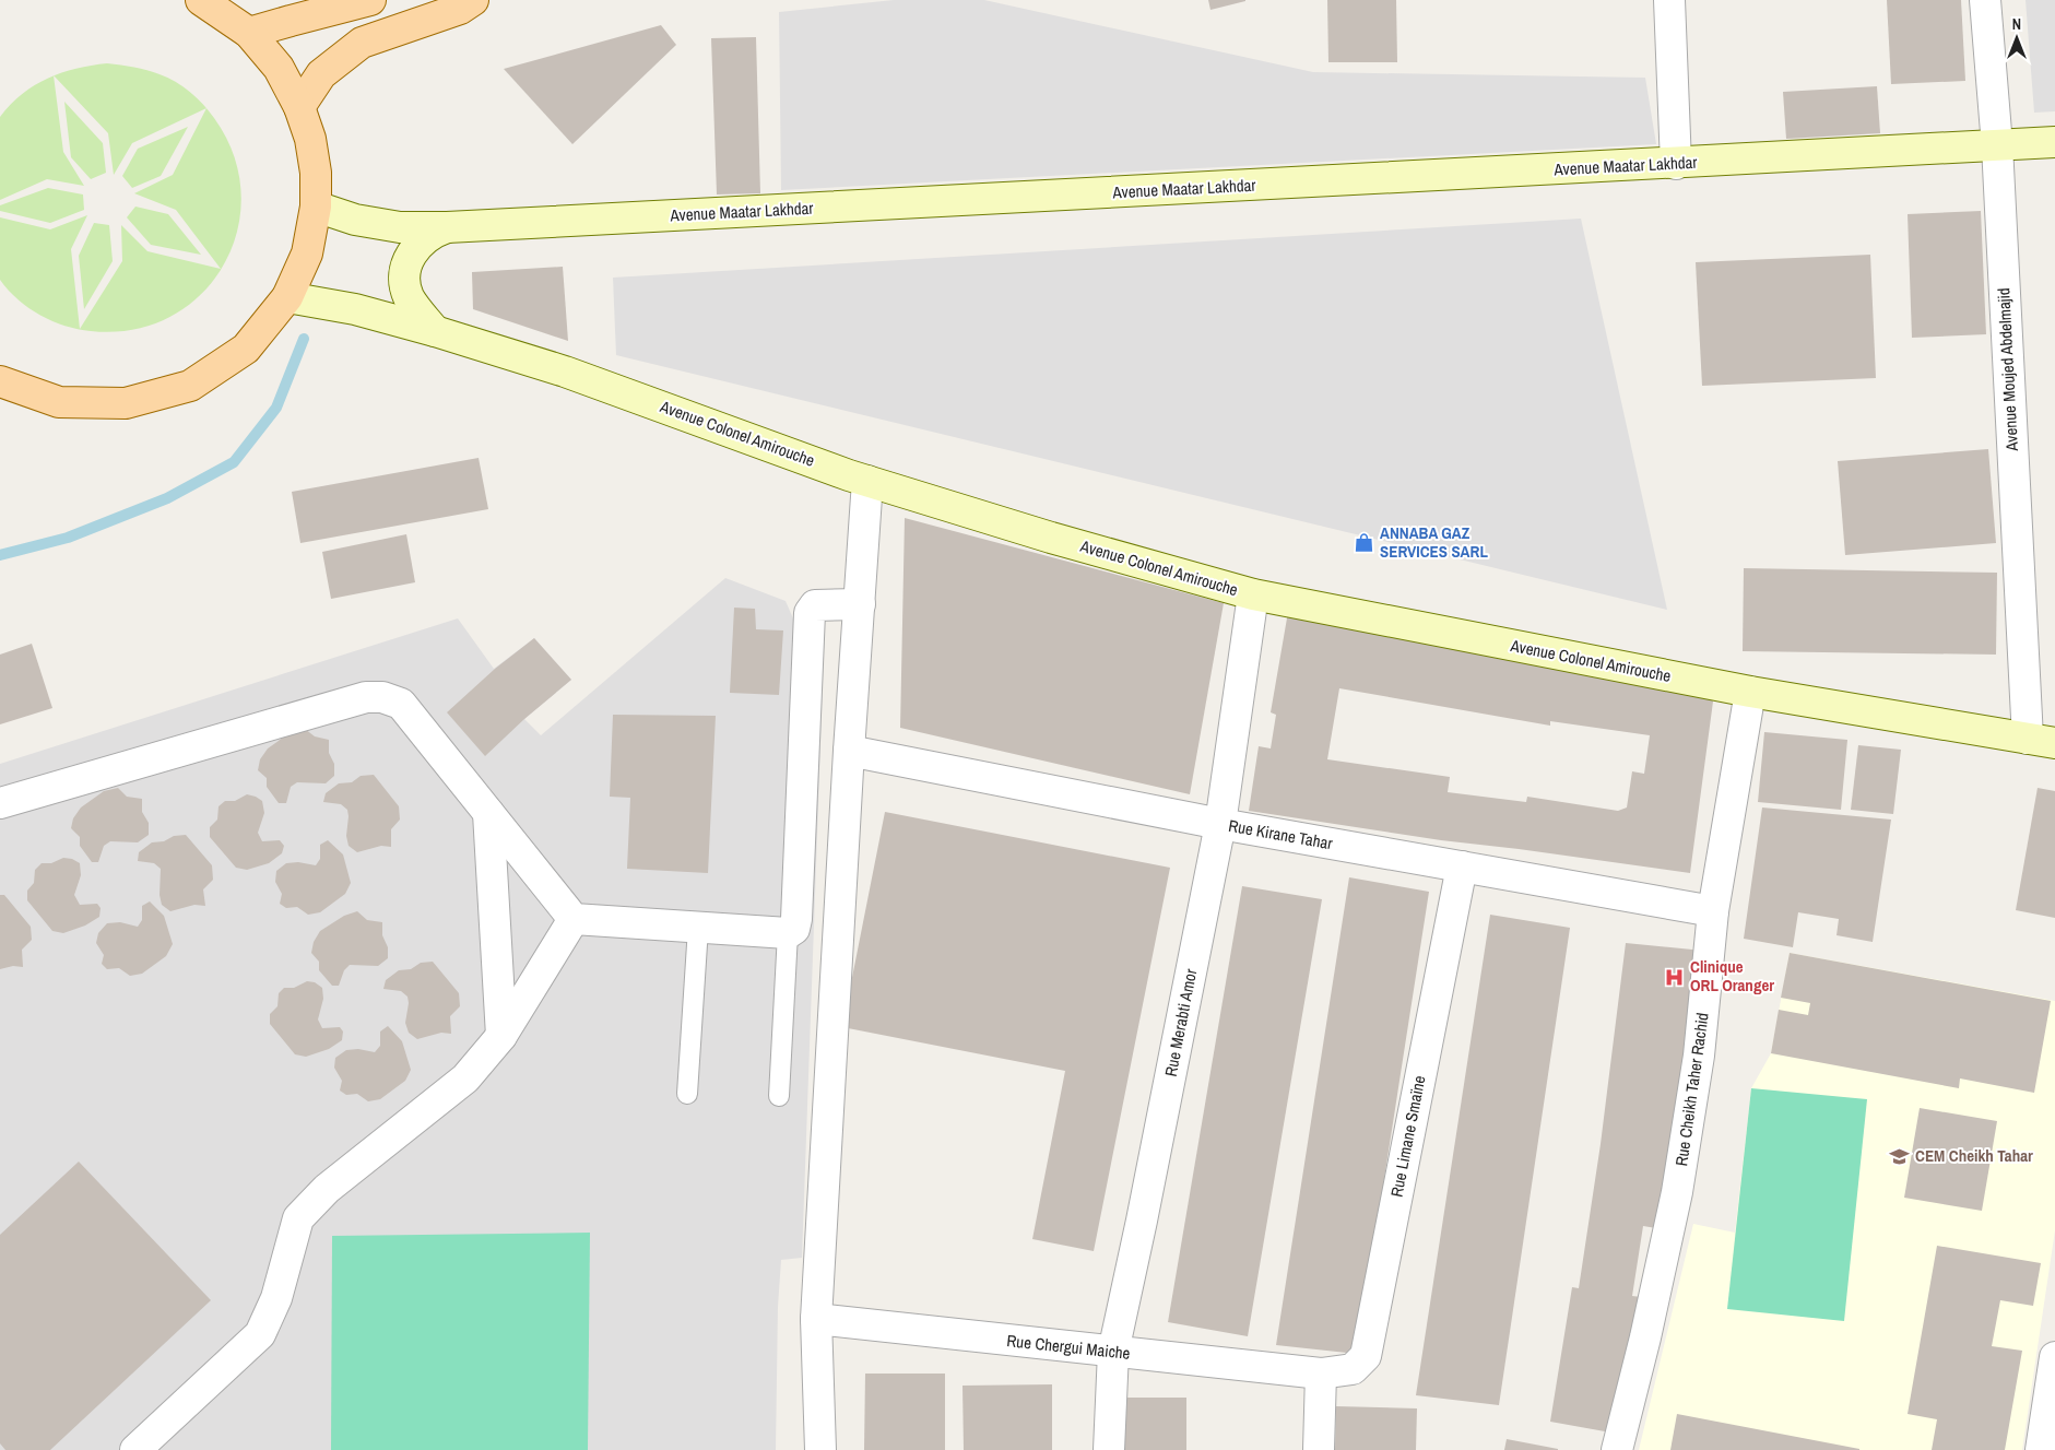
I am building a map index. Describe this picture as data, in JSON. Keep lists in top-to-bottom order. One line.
{"streets":{"main road":["Avenue Maatar Lakhdar","Avenue Colonel Amirouche"],"street":["Avenue Moujed Abdelmajid","Rue Kirane Tahar","Rue Merabti Amor","Rue Cheikh Taher Rachid","Rue Limane Smaïne","Rue Chergui Maiche"]},"crossings":[["Avenue Maatar Lakhdar","Avenue Moujed Abdelmajid"],["Avenue Moujed Abdelmajid","Avenue Colonel Amirouche"],["Avenue Colonel Amirouche","Rue Merabti Amor"],["Avenue Colonel Amirouche","Rue Cheikh Taher Rachid"],["Rue Kirane Tahar","Rue Merabti Amor"],["Rue Kirane Tahar","Rue Cheikh Taher Rachid"],["Rue Kirane Tahar","Rue Limane Smaïne"],["Rue Merabti Amor","Rue Chergui Maiche"],["Rue Limane Smaïne","Rue Chergui Maiche"]],"places":{"shop":["ANNABA GAZ SERVICES SARL"],"hospital":["Clinique ORL Oranger"],"school or university":["CEM Cheikh Tahar"]},"north":"top"}
